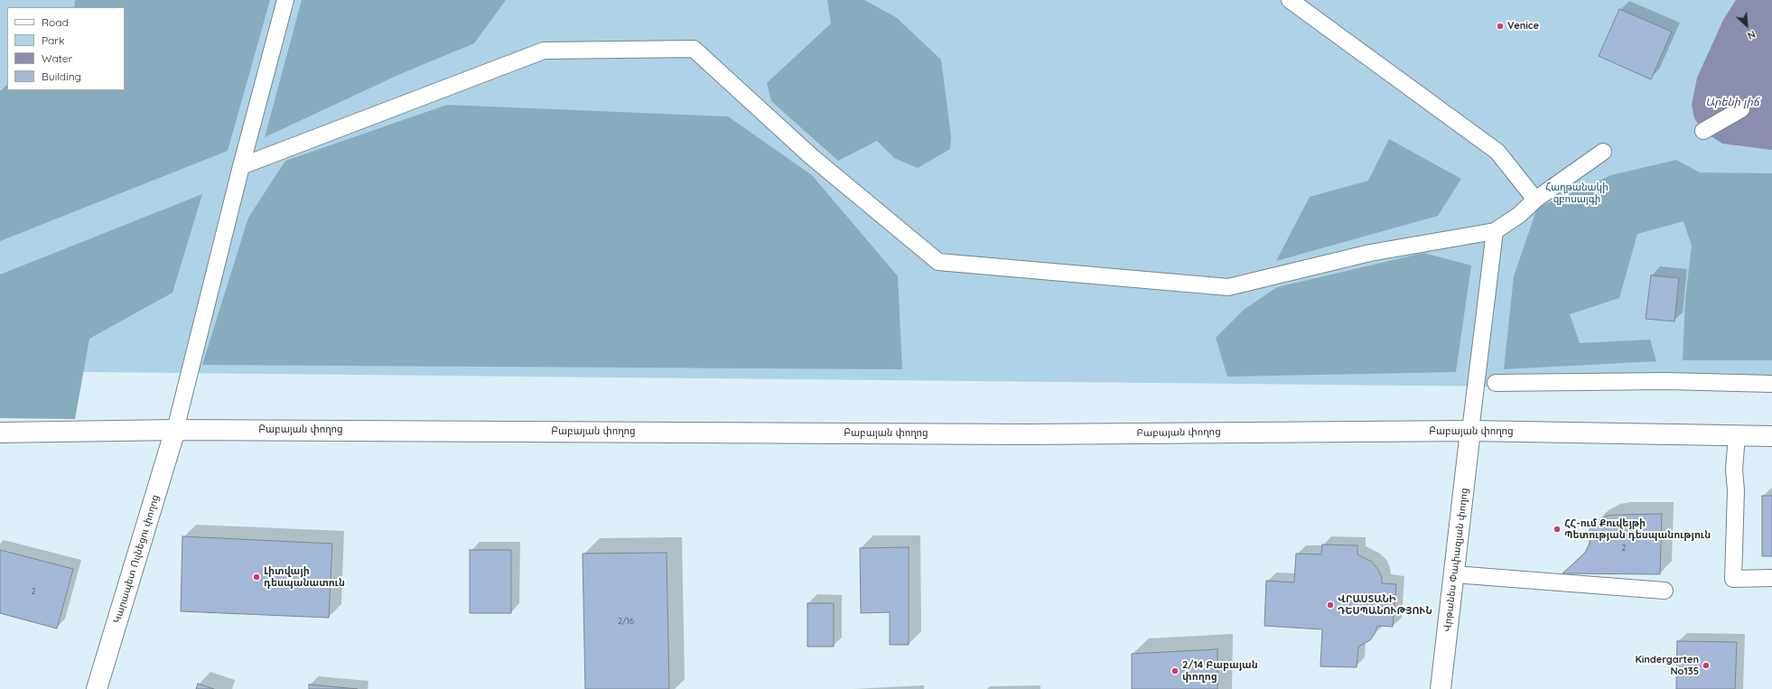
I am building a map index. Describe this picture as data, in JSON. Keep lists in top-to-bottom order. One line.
{"streets":{"street":["Բաբայան փողոց","Կարապետ Ուլնեցու փողոց","Վրթանես Փափազյան փողոց"]},"crossings":[["Բաբայան փողոց","Կարապետ Ուլնեցու փողոց"],["Բաբայան փողոց","Վրթանես Փափազյան փողոց"]],"water":["Արենի լիճ"],"parks":["Հաղթանակի զբոսայգի"],"places":["Venice","ՀՀ-ում Քուվեյթի Պետության դեսպանություն","Լիտվայի դեսպանատուն","ՎՐԱՍՏԱՆԻ ԴԵՍՊԱՆՈՒԹՅՈՒՆ","Kindergarten No135","2/14 Բաբայան փողոց"],"house_numbers":["2","2","2/16"],"legend":["Road","Park","Water","Building"],"north":"bottom right"}
